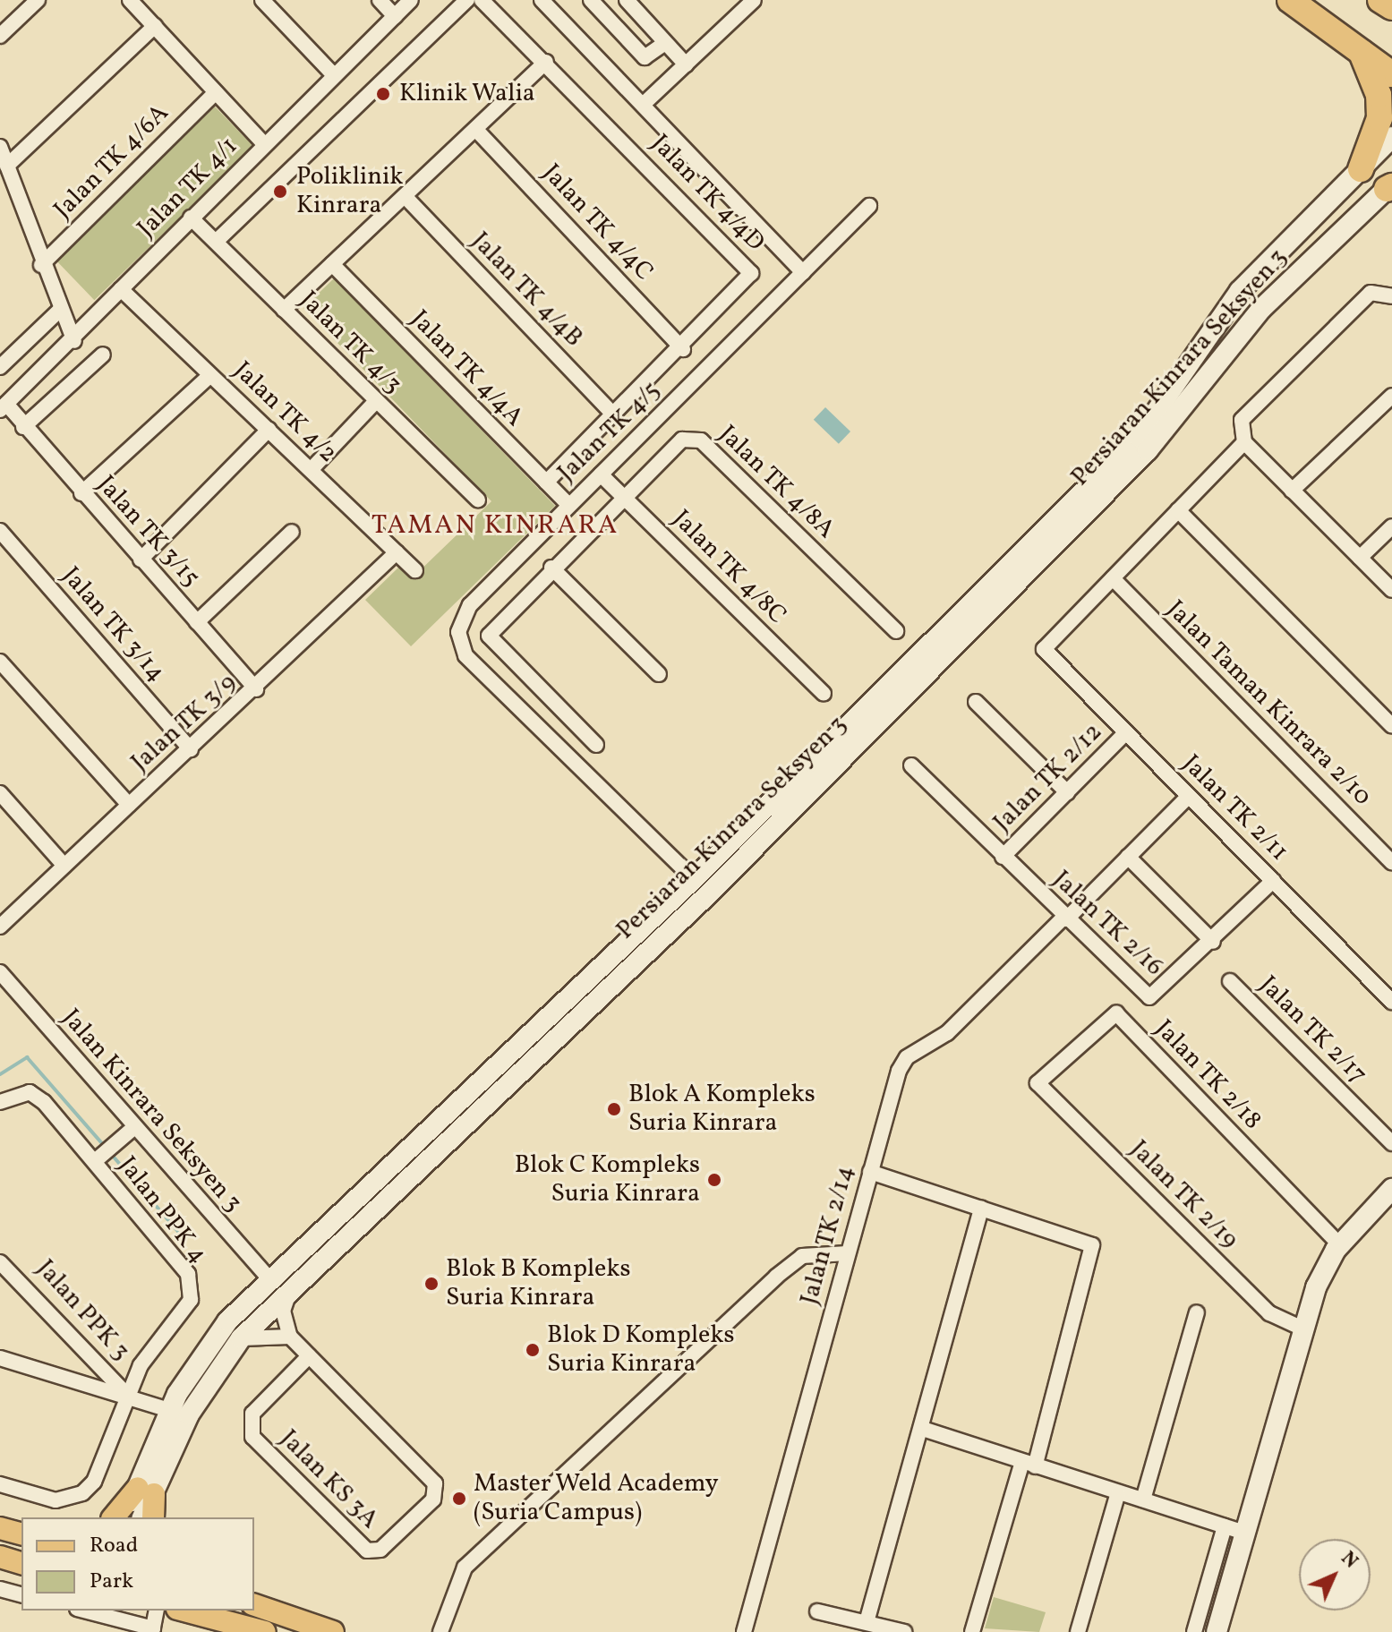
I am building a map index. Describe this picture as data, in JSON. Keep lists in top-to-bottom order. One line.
{"streets":{"main road":["Persiaran Kinrara Seksyen 3"],"street":["Jalan TK 4/6A","Jalan TK 4/1","Jalan TK 4/4D","Jalan TK 4/4C","Jalan TK 4/4B","Jalan TK 4/3","Jalan TK 4/4A","Jalan TK 4/2","Jalan TK 4/5","Jalan TK 4/8A","Jalan TK 3/15","Jalan TK 4/8C","Jalan TK 3/14","Jalan Taman Kinrara 2/10","Jalan TK 3/9","Jalan TK 2/12","Jalan TK 2/11","Jalan TK 2/16","Jalan TK 2/17","Jalan TK 2/18","Jalan Kinrara Seksyen 3","Jalan TK 2/19","Jalan PPK 4","Jalan TK 2/14","Jalan PPK 3","Jalan KS 3A"]},"crossings":[["Jalan TK 4/1","Jalan TK 4/3"],["Jalan TK 4/1","Jalan TK 4/2"],["Jalan TK 4/1","Jalan TK 3/15"],["Jalan TK 4/4D","Jalan TK 4/4C"],["Jalan TK 4/4D","Jalan TK 4/4B"],["Jalan TK 4/4D","Jalan TK 4/4A"],["Persiaran Kinrara Seksyen 3","Jalan TK 4/5"],["Persiaran Kinrara Seksyen 3","Jalan Kinrara Seksyen 3"],["Jalan TK 4/4A","Jalan TK 4/5"],["Jalan TK 4/2","Jalan TK 3/9"],["Jalan TK 4/5","Jalan TK 4/8C"],["Jalan TK 4/8A","Jalan TK 4/8C"],["Jalan TK 3/15","Jalan TK 3/9"],["Jalan TK 3/14","Jalan TK 3/9"],["Jalan Taman Kinrara 2/10","Jalan TK 2/11"],["Jalan TK 2/12","Jalan TK 2/11"],["Jalan TK 2/12","Jalan TK 2/16"],["Jalan TK 2/11","Jalan TK 2/16"],["Jalan TK 2/11","Jalan TK 2/14"],["Jalan TK 2/16","Jalan TK 2/14"],["Jalan TK 2/18","Jalan TK 2/19"],["Jalan PPK 4","Jalan PPK 3"]],"districts":["TAMAN KINRARA"],"places":["Klinik Walia","Poliklinik Kinrara","Blok A Kompleks Suria Kinrara","Blok C Kompleks Suria Kinrara","Blok B Kompleks Suria Kinrara","Blok D Kompleks Suria Kinrara","Master Weld Academy (Suria Campus)"],"legend":["Road","Park"],"north":"top right"}
